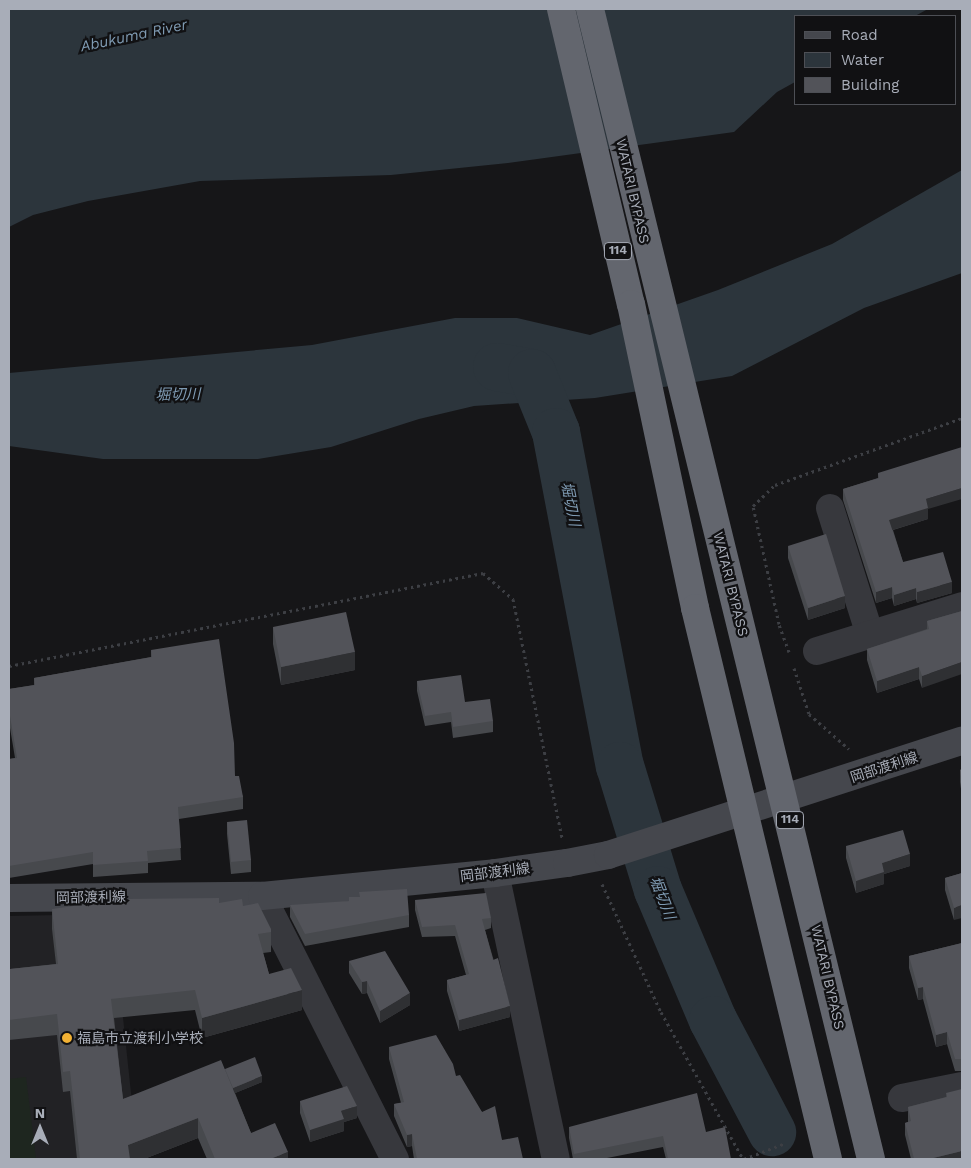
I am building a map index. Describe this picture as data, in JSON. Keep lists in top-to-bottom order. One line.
{"streets":{"highway":["WATARI BYPASS","114"],"main road":["岡部渡利線"]},"crossings":[["WATARI BYPASS","岡部渡利線"]],"water":["Abukuma River","堀切川"],"places":["福島市立渡利小学校"],"legend":["Road","Water","Building"],"north":"top"}
